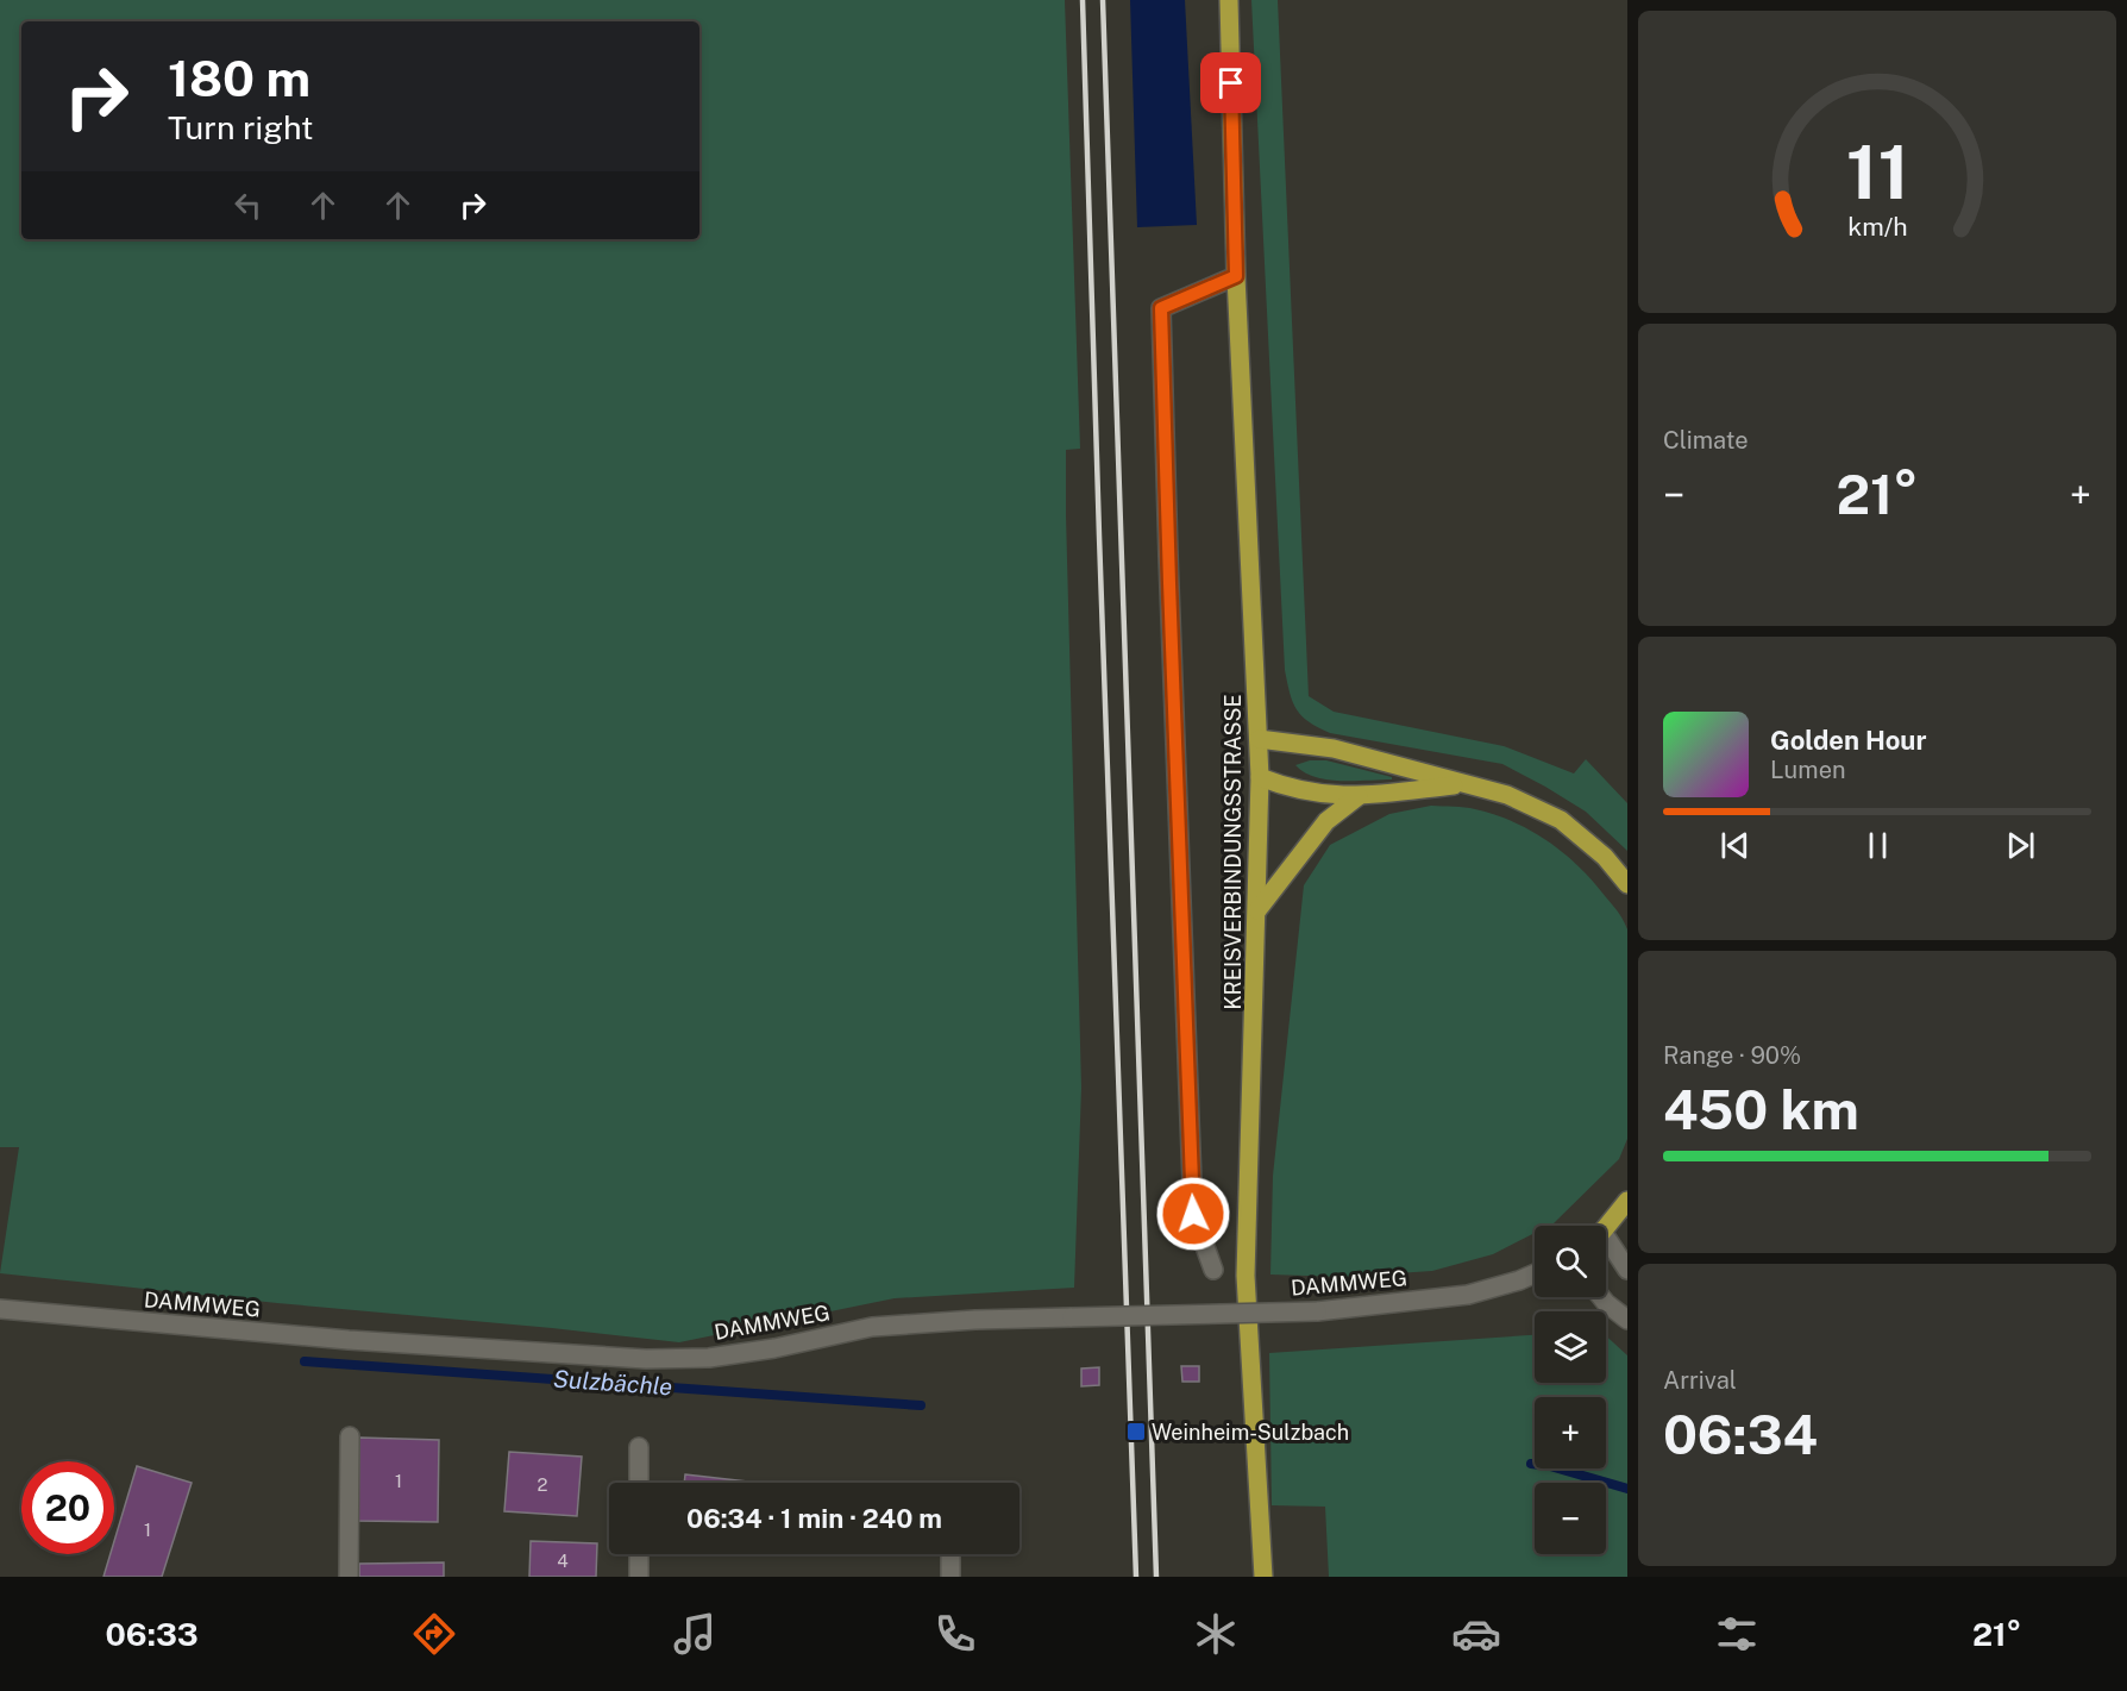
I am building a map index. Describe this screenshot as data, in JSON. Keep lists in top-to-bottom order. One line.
{"streets":{"main road":["KREISVERBINDUNGSSTRASSE"],"street":["DAMMWEG"]},"water":["Sulzbächle"],"places":{"transit":["Weinheim-Sulzbach"]},"house_numbers":["1","2","1","4"],"page":{"turn":["180 m","Turn right"],"tile":["Climate",["Range · 90%","450 km"],["Arrival","06:34"]],"heat":["−","21°","+"],"song":["Golden Hour","Lumen"],"map_buttons":["+","−"],"limit":"20","trip":"06:34 · 1 min · 240 m","tabs":["06:33","21°"],"gauge":["11","km/h"]}}
